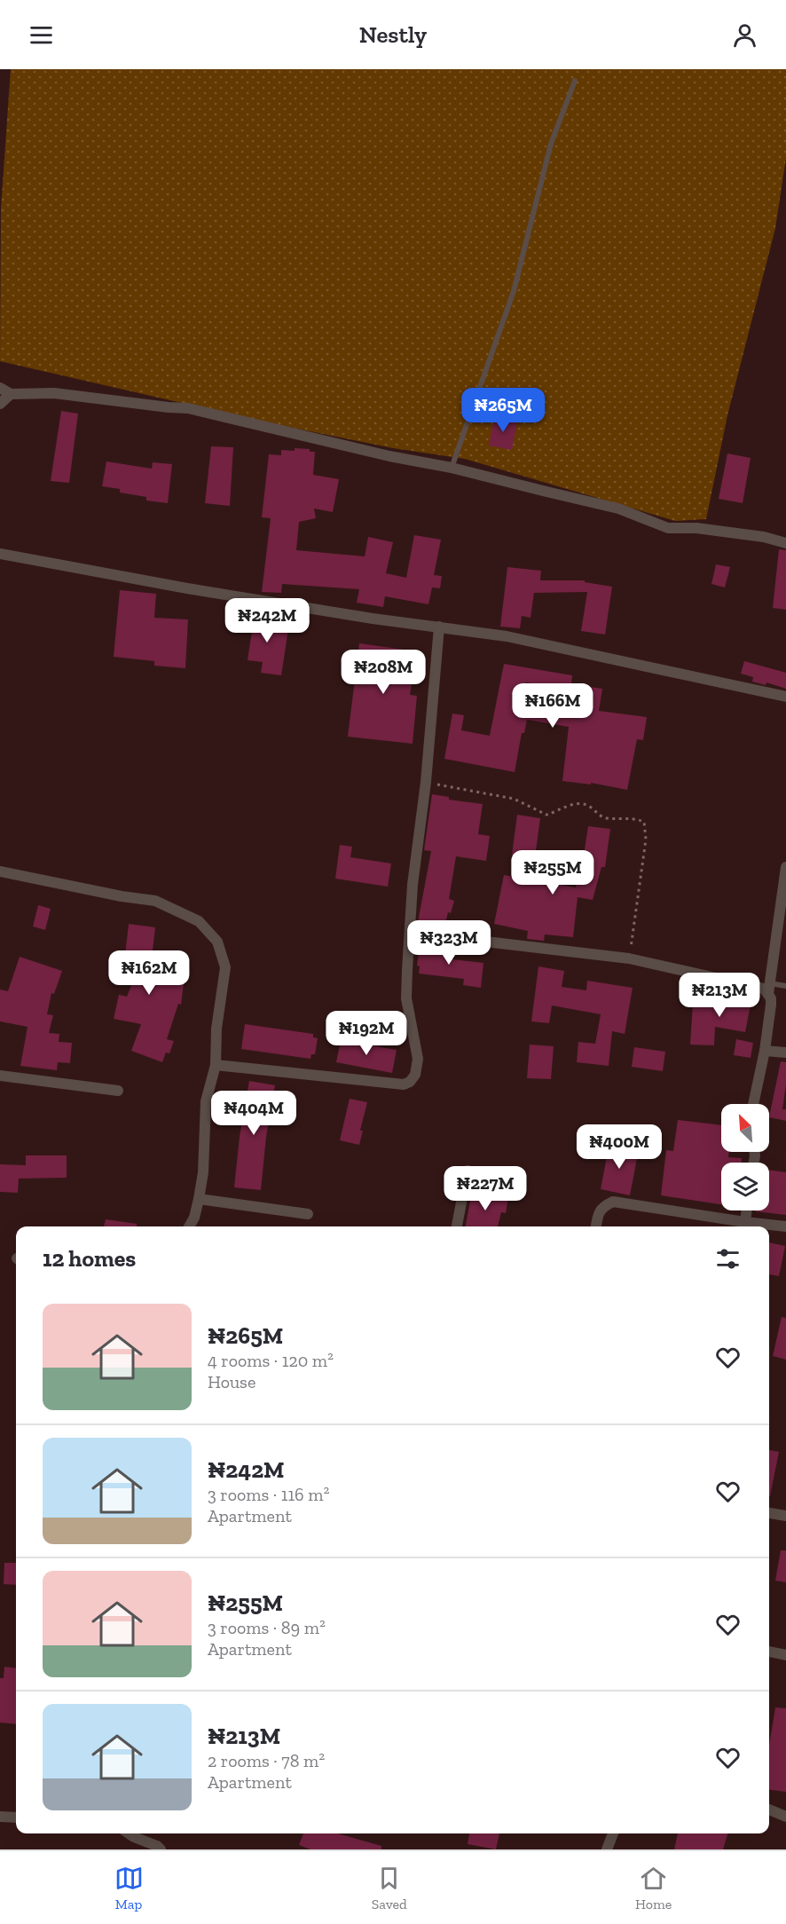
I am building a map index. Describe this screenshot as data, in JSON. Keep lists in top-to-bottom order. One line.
{"north":"top left","page":{"header":"Nestly","price":["₦265M","₦242M","₦208M","₦166M","₦255M","₦323M","₦162M","₦213M","₦192M","₦404M","₦400M","₦227M"],"heading":"12 homes","list":[{"name":"₦265M","note":"4 rooms · 120 m² · House"},{"name":"₦242M","note":"3 rooms · 116 m² · Apartment"},{"name":"₦255M","note":"3 rooms · 89 m² · Apartment"},{"name":"₦213M","note":"2 rooms · 78 m² · Apartment"}],"tabs":["Map","Saved","Home"]}}
